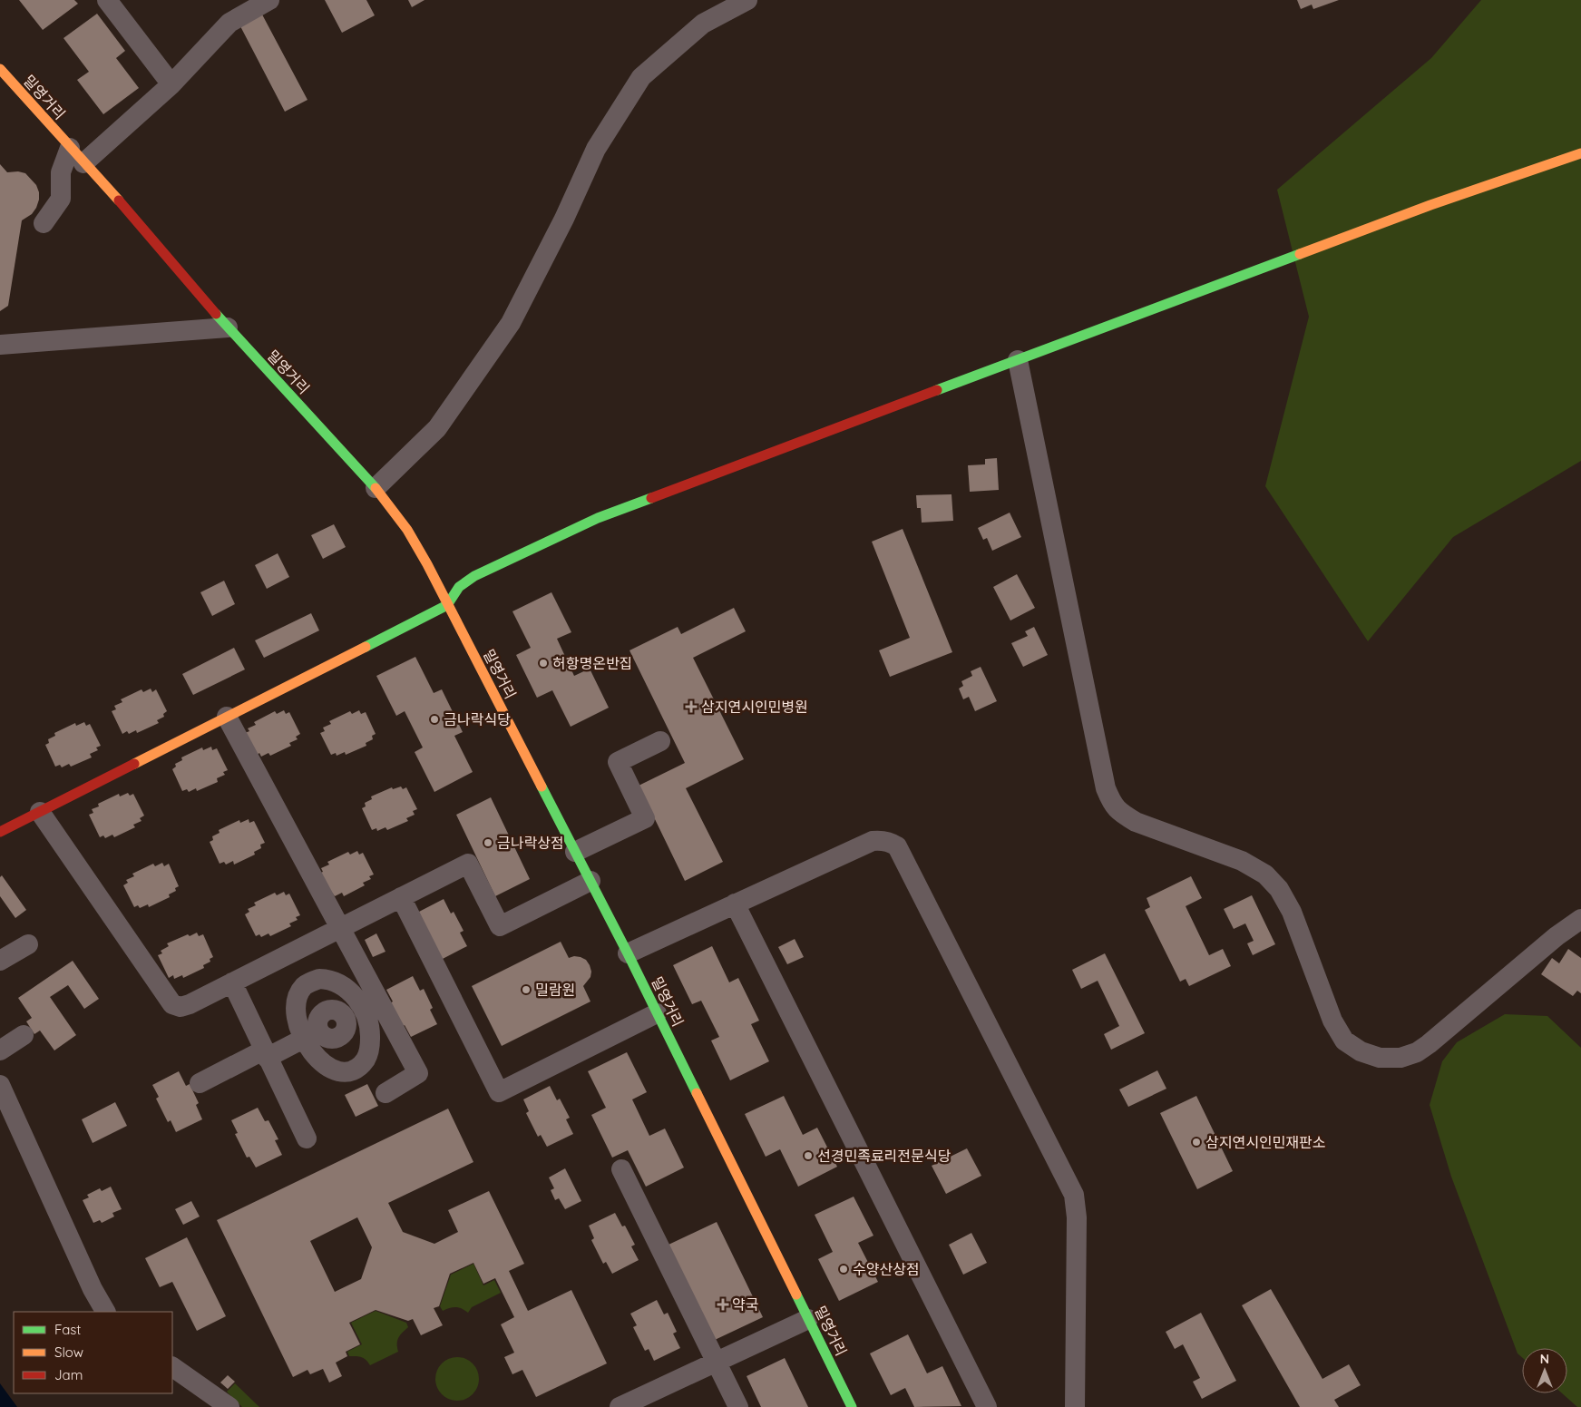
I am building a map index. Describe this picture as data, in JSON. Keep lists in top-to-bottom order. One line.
{"streets":{"street":["밀영거리"]},"places":{"other":["허항명온반집","금나락식당","금나락상점","밀람원","삼지연시인민재판소","선경민족료리전문식당","수양산상점"],"health":["삼지연시인민병원","약국"]},"legend":["Fast","Slow","Jam"],"north":"top"}
